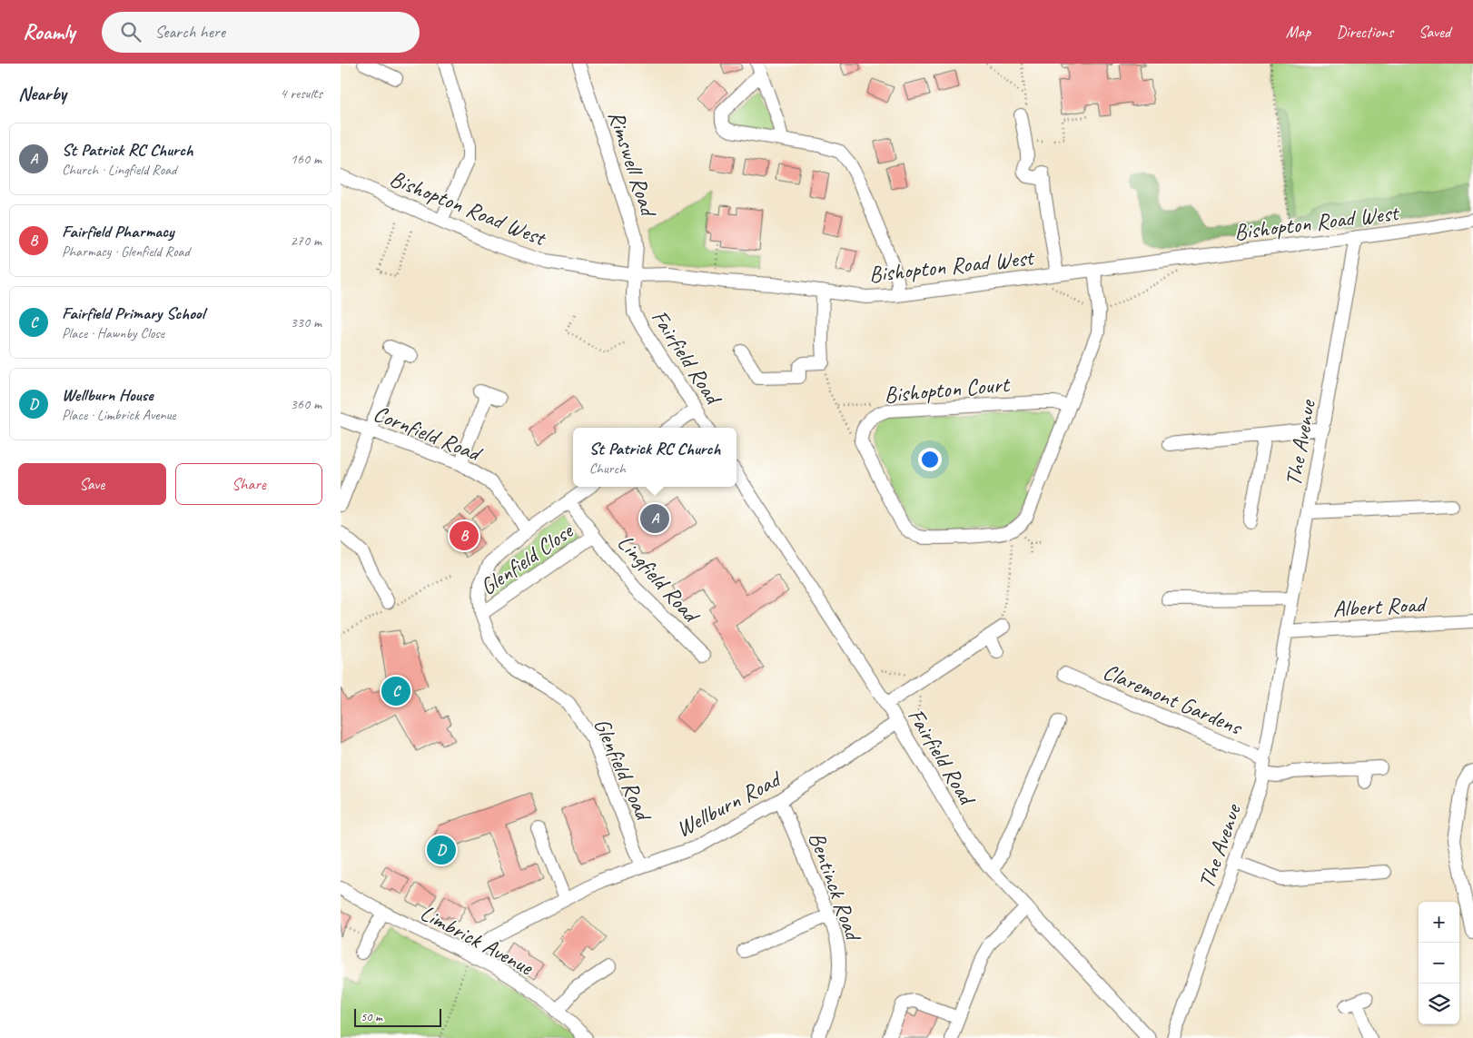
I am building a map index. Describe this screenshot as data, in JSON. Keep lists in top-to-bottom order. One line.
{"streets":{"street":["Rimswell Road","Bishopton Road West","Fairfield Road","Bishopton Court","Cornfield Road","The Avenue","Glenfield Close","Lingfield Road","Albert Road","Claremont Gardens","Glenfield Road","Wellburn Road","Bentinck Road","Limbrick Avenue"]},"crossings":[["Rimswell Road","Bishopton Road West"],["Rimswell Road","Fairfield Road"],["Bishopton Road West","Fairfield Road"],["Bishopton Road West","The Avenue"],["Fairfield Road","Wellburn Road"],["Cornfield Road","Glenfield Road"],["The Avenue","Albert Road"],["The Avenue","Claremont Gardens"],["Glenfield Close","Lingfield Road"],["Glenfield Close","Glenfield Road"],["Lingfield Road","Glenfield Road"],["Glenfield Road","Wellburn Road"],["Wellburn Road","Bentinck Road"],["Wellburn Road","Limbrick Avenue"]],"scale_bar":"50 m","page":{"header":"Roamly","search":"Search here","nav":["Map","Directions","Saved"],"heading":["Nearby","4 results"],"list":[{"mark":"A","name":"St Patrick RC Church","note":"Church · Lingfield Road","value":"160 m"},{"mark":"B","name":"Fairfield Pharmacy","note":"Pharmacy · Glenfield Road","value":"270 m"},{"mark":"C","name":"Fairfield Primary School","note":"Place · Hawnby Close","value":"330 m"},{"mark":"D","name":"Wellburn House","note":"Place · Limbrick Avenue","value":"360 m"}],"popup":["St Patrick RC Church","Church"],"buttons":["Save","Share"],"pins":["A","B","C","D"],"map_buttons":["+","−"],"scale":"50 m"}}
